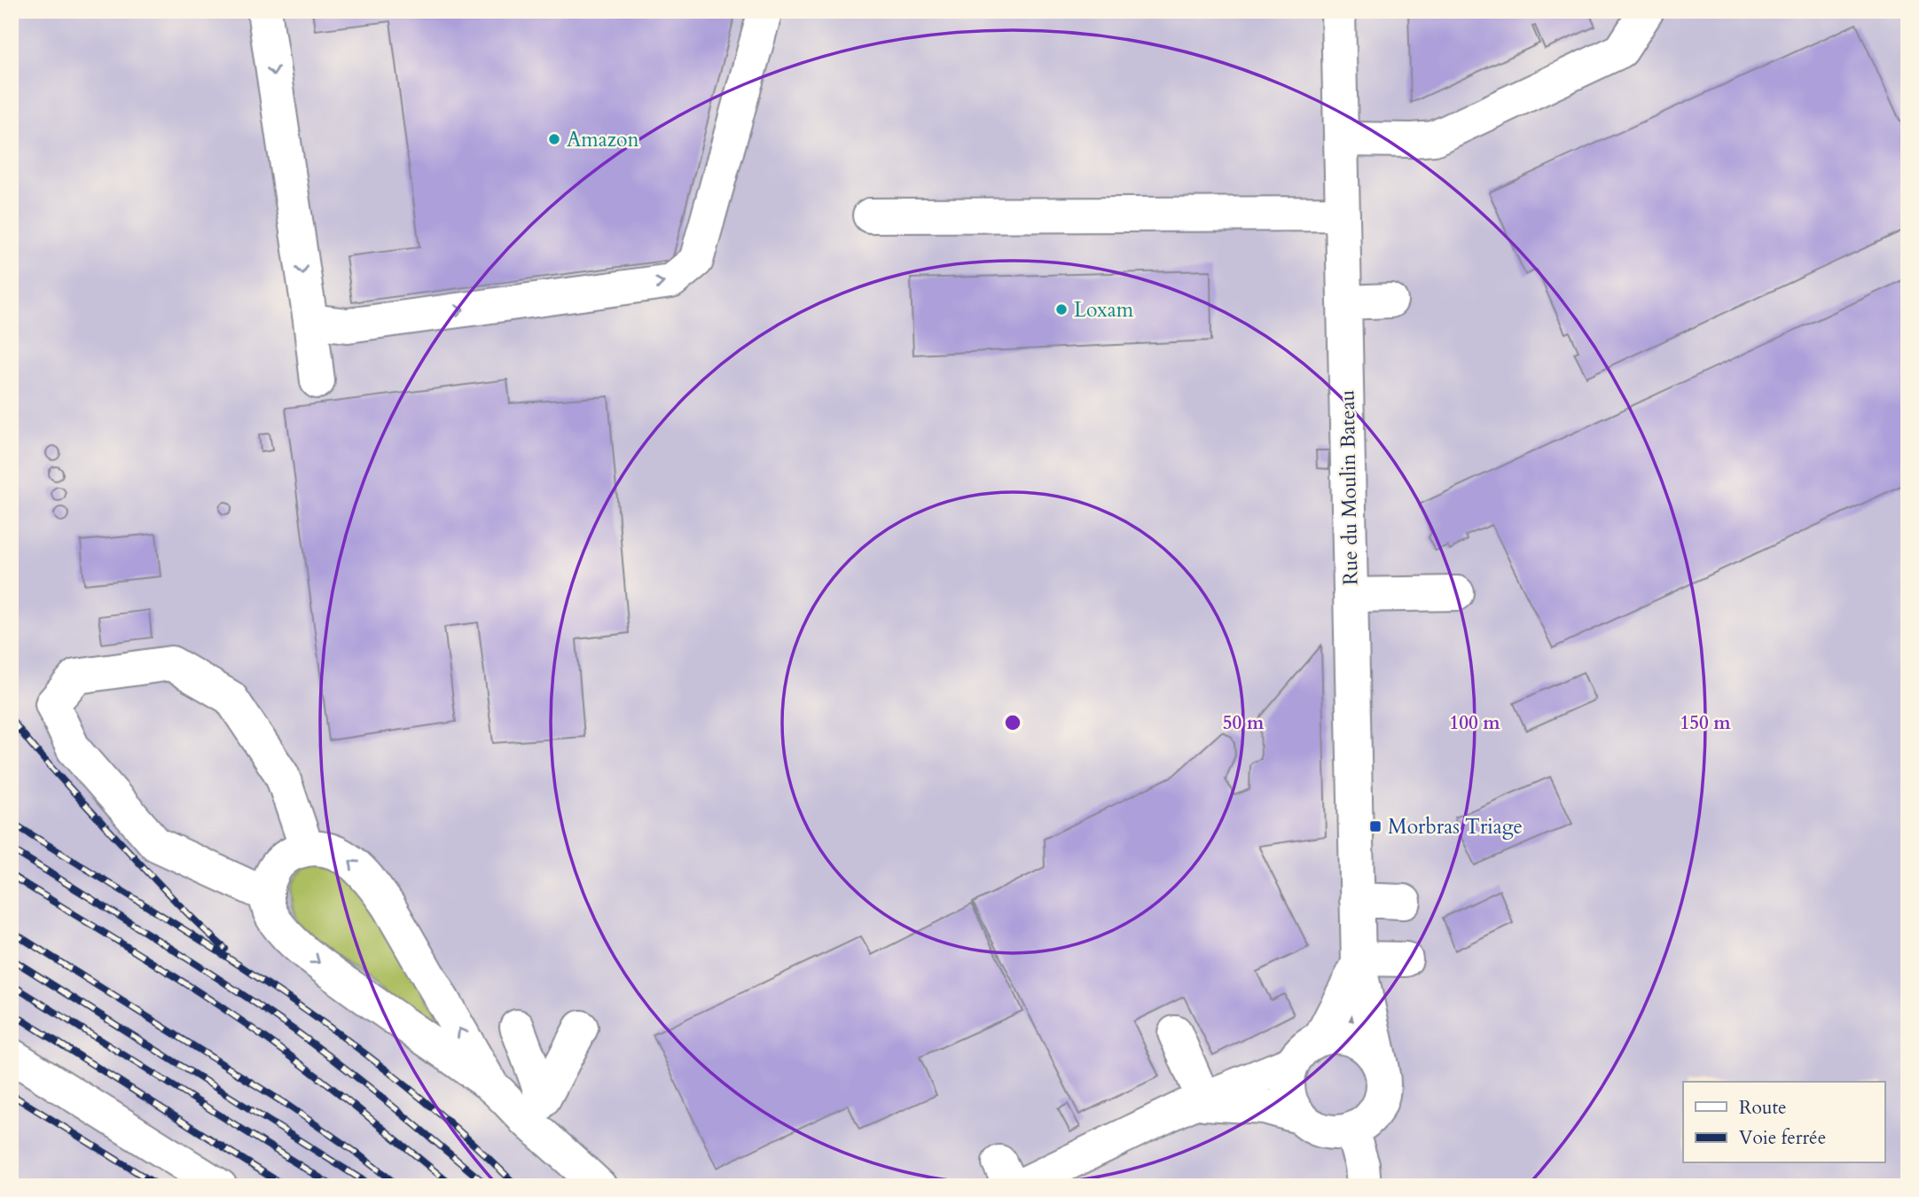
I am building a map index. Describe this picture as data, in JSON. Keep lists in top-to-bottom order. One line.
{"streets":{"street":["Rue du Moulin Bateau"]},"places":{"other":["Amazon","Loxam"],"transit":["Morbras Triage"]},"legend":["Route","Voie ferrée"],"rings":["50 m","100 m","150 m"]}
